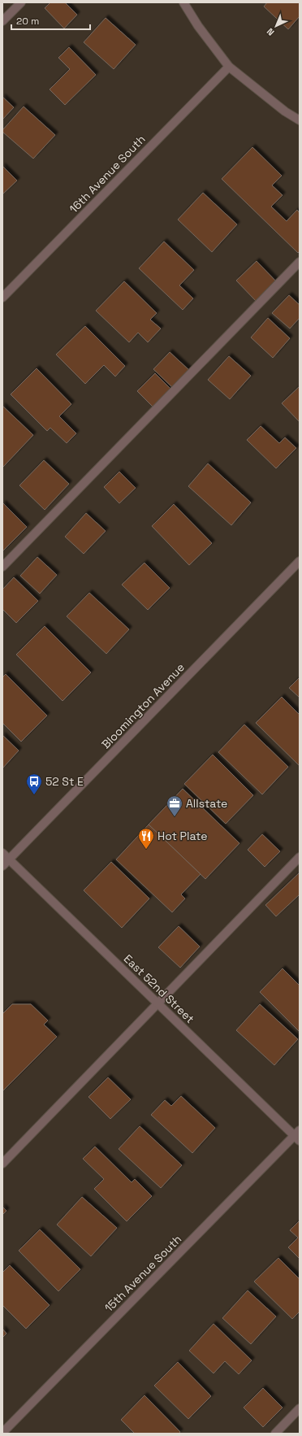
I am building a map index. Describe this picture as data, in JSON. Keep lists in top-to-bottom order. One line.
{"streets":{"street":["16th Avenue South","Bloomington Avenue","East 52nd Street","15th Avenue South"]},"crossings":[["Bloomington Avenue","East 52nd Street"],["East 52nd Street","15th Avenue South"]],"places":{"bus stop":["52 St E"],"office":["Allstate"],"restaurant":["Hot Plate"]},"scale_bar":"20 m","north":"bottom left"}
